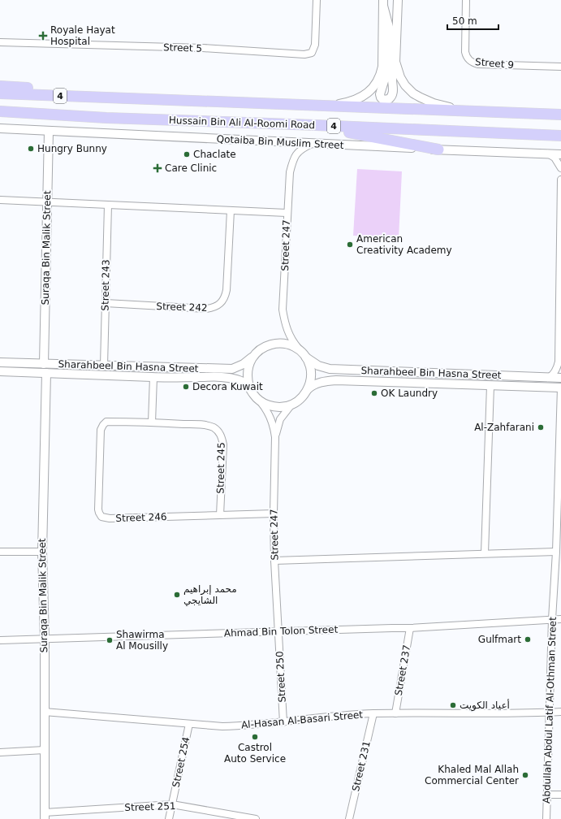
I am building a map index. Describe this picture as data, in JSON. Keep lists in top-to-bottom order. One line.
{"streets":{"highway":["4","Hussain Bin Ali Al-Roomi Road"],"street":["Street 5","Street 9","Qotaiba Bin Muslim Street","Street 247","Suraqa Bin Malik Street","Street 243","Street 242","Sharahbeel Bin Hasna Street","Street 245","Street 246","Ahmad Bin Tolon Street","Street 237","Street 250","Abdullah Abdul Latif Al-Othman Street","Al-Hasan Al-Basari Street","Street 254","Street 231","Street 251"]},"crossings":[["Qotaiba Bin Muslim Street","Street 247"],["Qotaiba Bin Muslim Street","Suraqa Bin Malik Street"],["Street 247","Sharahbeel Bin Hasna Street"],["Street 247","Street 246"],["Street 247","Ahmad Bin Tolon Street"],["Street 247","Street 250"],["Suraqa Bin Malik Street","Sharahbeel Bin Hasna Street"],["Suraqa Bin Malik Street","Ahmad Bin Tolon Street"],["Suraqa Bin Malik Street","Al-Hasan Al-Basari Street"],["Suraqa Bin Malik Street","Street 251"],["Street 243","Street 242"],["Street 243","Sharahbeel Bin Hasna Street"],["Sharahbeel Bin Hasna Street","Abdullah Abdul Latif Al-Othman Street"],["Street 245","Street 246"],["Ahmad Bin Tolon Street","Street 237"],["Ahmad Bin Tolon Street","Street 250"],["Ahmad Bin Tolon Street","Abdullah Abdul Latif Al-Othman Street"],["Street 237","Al-Hasan Al-Basari Street"],["Street 250","Al-Hasan Al-Basari Street"],["Abdullah Abdul Latif Al-Othman Street","Al-Hasan Al-Basari Street"],["Al-Hasan Al-Basari Street","Street 254"],["Al-Hasan Al-Basari Street","Street 231"],["Street 254","Street 251"]],"places":{"health":["Royale Hayat Hospital","Care Clinic"],"other":["Hungry Bunny","Chaclate","American Creativity Academy","Decora Kuwait","OK Laundry","Al-Zahfarani","محمد إبراهيم الشايجي","Gulfmart","Shawirma Al Mousilly","أعياد الكويت","Castrol Auto Service","Khaled Mal Allah Commercial Center"]},"scale_bar":"50 m"}
